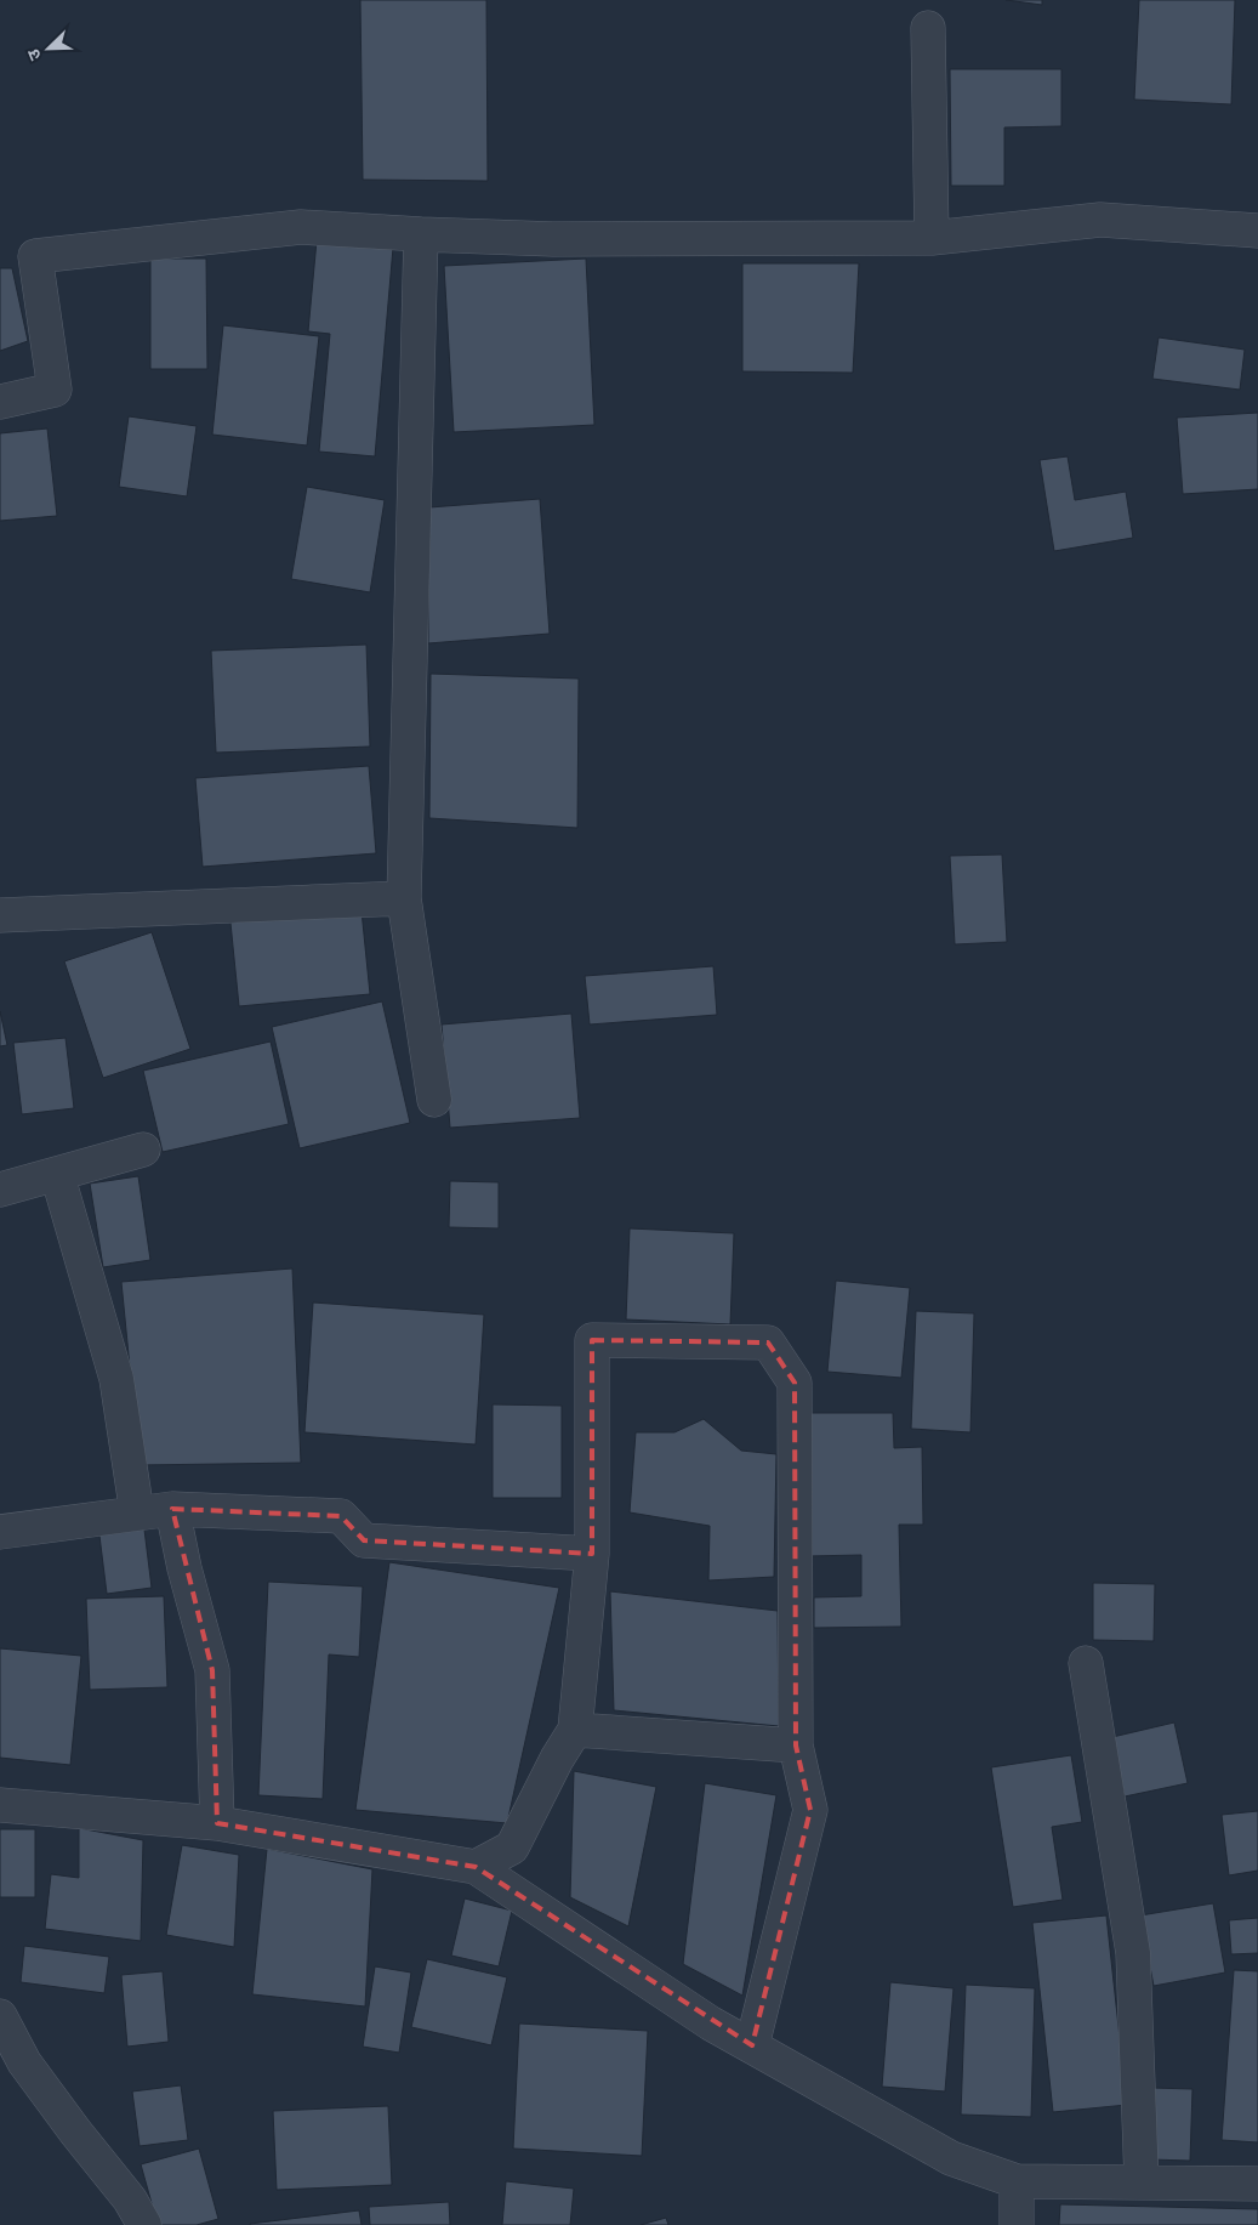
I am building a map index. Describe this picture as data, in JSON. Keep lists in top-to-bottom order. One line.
{"north":"bottom left"}
